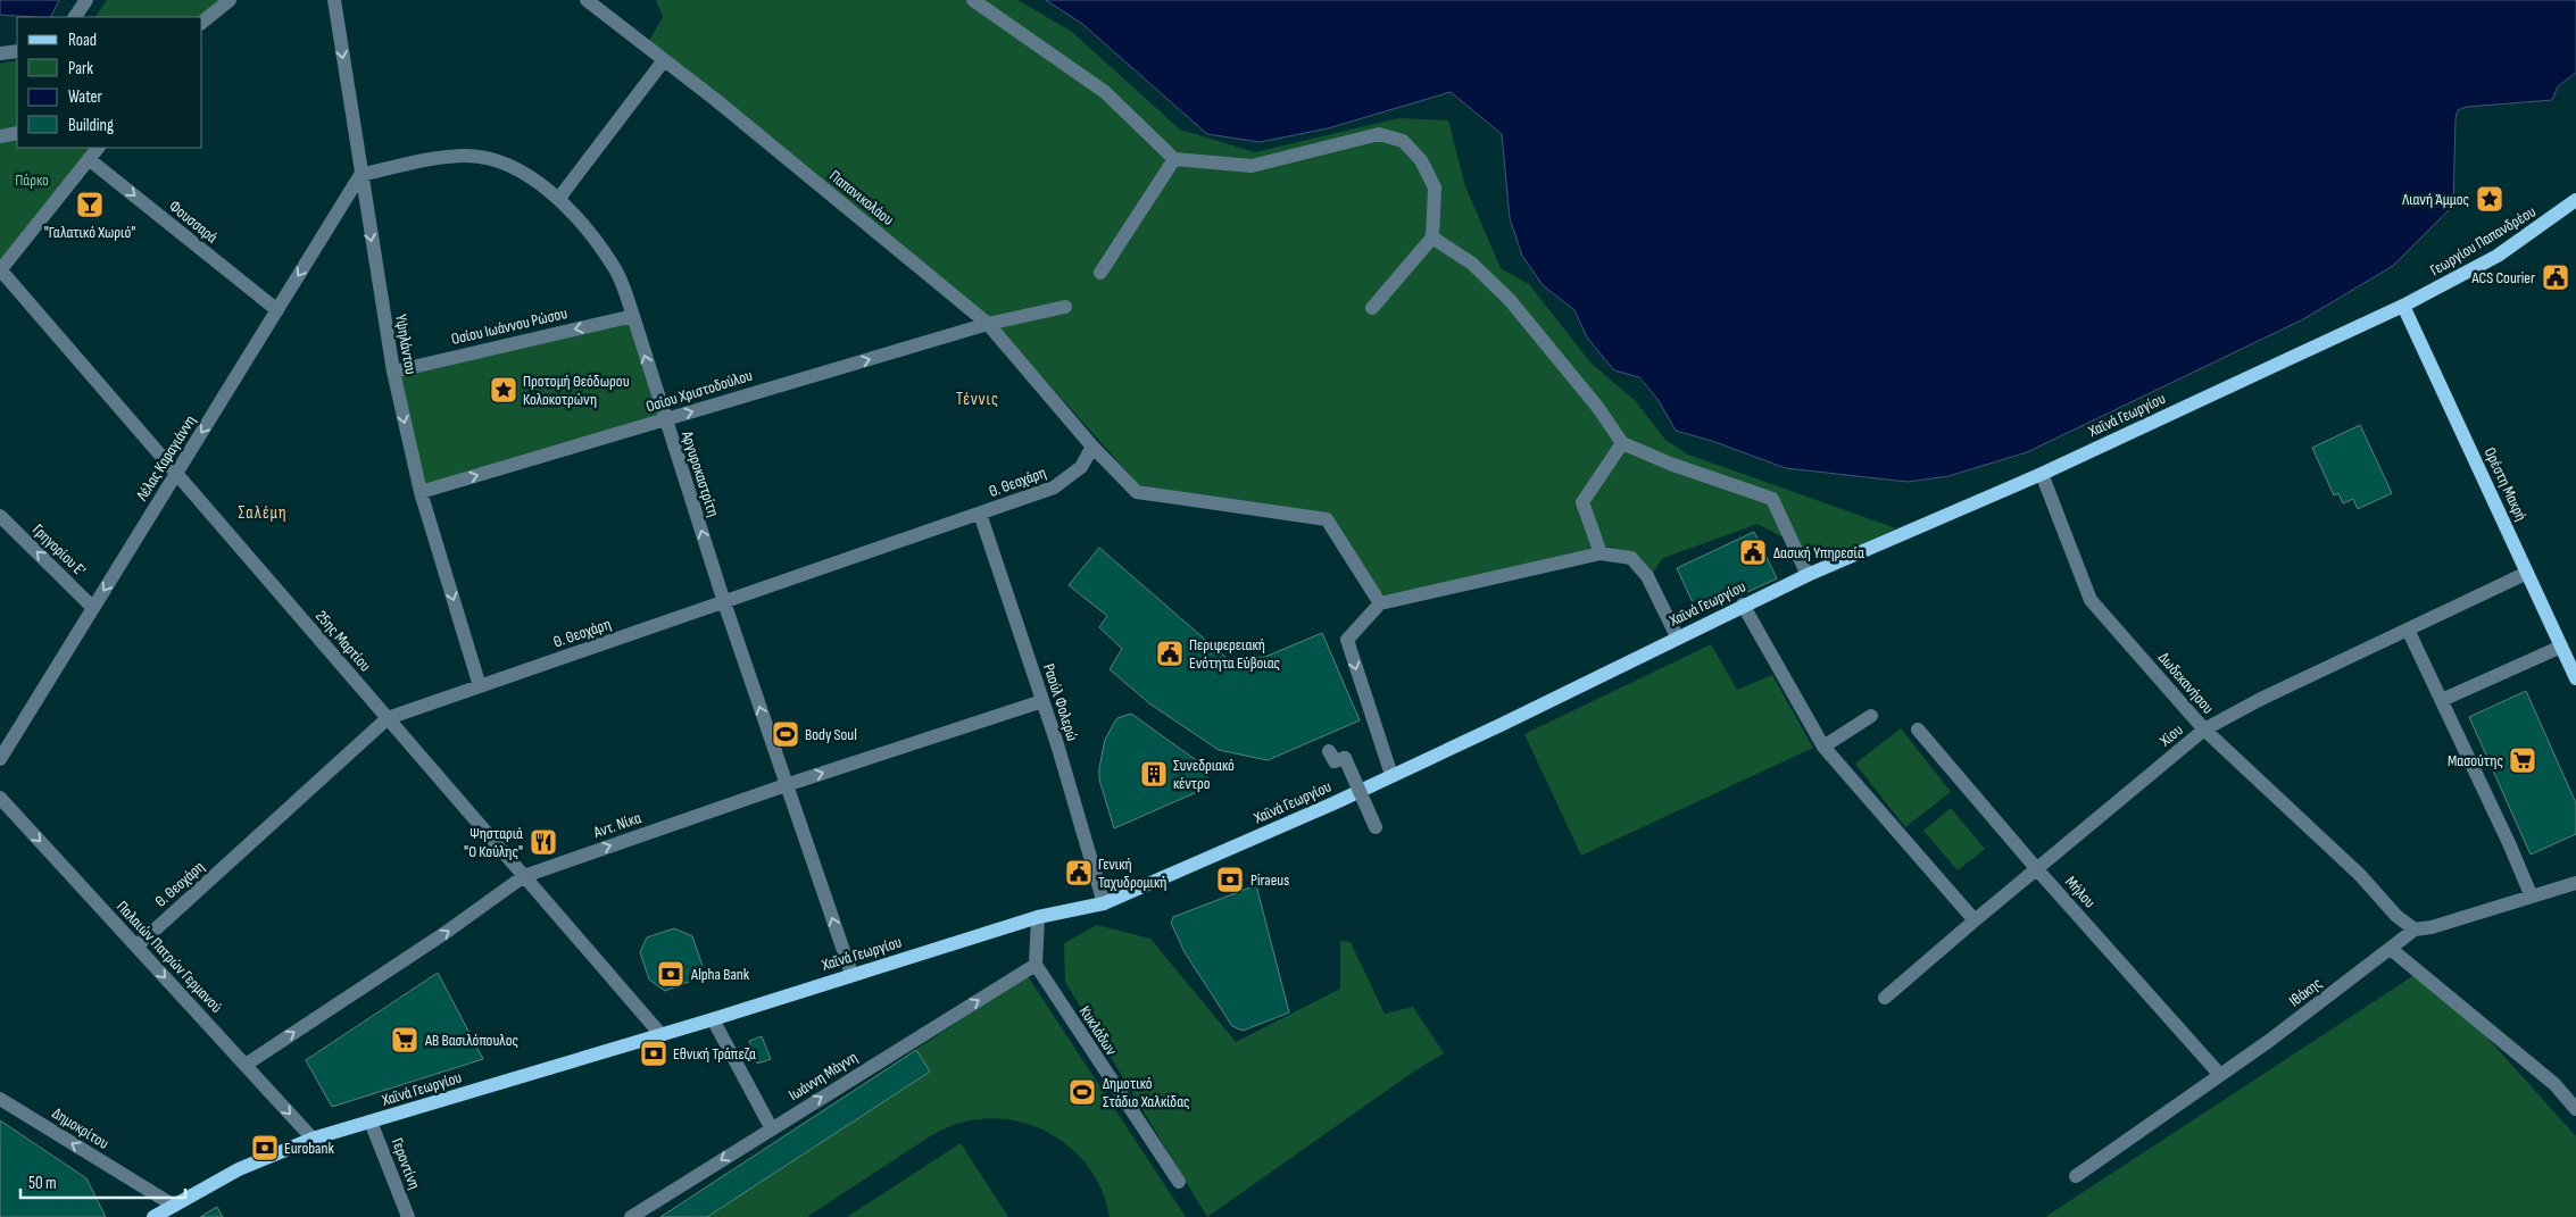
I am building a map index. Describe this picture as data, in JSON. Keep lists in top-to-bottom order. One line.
{"streets":{"main road":["Γεωργίου Παπανδρέου","Χαϊνά Γεωργίου","Ορέστη Μακρή"],"street":["Παπανικολάου","Φουσσαρά","Οσίου Ιωάννου Ρώσου","Υψηλάντου","Οσίου Χριστοδούλου","Λέλας Καραγιάννη","Αργυροκαστρίτη","Θ. Θεοχάρη","Γρηγορίου Ε'","25ης Μαρτίου","Δωδεκανήσου","Ραούλ Φολερώ","Χίου","Αντ. Νίκα","Μήλου","Παλαιών Πατρών Γερμανού","Ιθάκης","Κυκλάδων","Ιωάννη Μὰγνη","Δημοκρίτου","Γεροντίνη"]},"crossings":[["Παπανικολάου","Οσίου Χριστοδούλου"],["Παπανικολάου","Θ. Θεοχάρη"],["Φουσσαρά","Λέλας Καραγιάννη"],["Γεωργίου Παπανδρέου","Χαϊνά Γεωργίου"],["Γεωργίου Παπανδρέου","Ορέστη Μακρή"],["Οσίου Ιωάννου Ρώσου","Υψηλάντου"],["Οσίου Ιωάννου Ρώσου","Αργυροκαστρίτη"],["Υψηλάντου","Οσίου Χριστοδούλου"],["Υψηλάντου","Λέλας Καραγιάννη"],["Υψηλάντου","Αργυροκαστρίτη"],["Υψηλάντου","Θ. Θεοχάρη"],["Οσίου Χριστοδούλου","Αργυροκαστρίτη"],["Χαϊνά Γεωργίου","Αργυροκαστρίτη"],["Χαϊνά Γεωργίου","Ορέστη Μακρή"],["Χαϊνά Γεωργίου","25ης Μαρτίου"],["Χαϊνά Γεωργίου","Δωδεκανήσου"],["Χαϊνά Γεωργίου","Ραούλ Φολερώ"],["Χαϊνά Γεωργίου","Παλαιών Πατρών Γερμανού"],["Χαϊνά Γεωργίου","Δημοκρίτου"],["Χαϊνά Γεωργίου","Γεροντίνη"],["Λέλας Καραγιάννη","Αργυροκαστρίτη"],["Λέλας Καραγιάννη","Γρηγορίου Ε'"],["Λέλας Καραγιάννη","25ης Μαρτίου"],["Αργυροκαστρίτη","Θ. Θεοχάρη"],["Αργυροκαστρίτη","Αντ. Νίκα"],["Θ. Θεοχάρη","25ης Μαρτίου"],["Θ. Θεοχάρη","Ραούλ Φολερώ"],["Θ. Θεοχάρη","Παλαιών Πατρών Γερμανού"],["Ορέστη Μακρή","Χίου"],["25ης Μαρτίου","Αντ. Νίκα"],["Δωδεκανήσου","Χίου"],["Δωδεκανήσου","Ιθάκης"],["Ραούλ Φολερώ","Αντ. Νίκα"],["Χίου","Μήλου"],["Αντ. Νίκα","Παλαιών Πατρών Γερμανού"],["Μήλου","Ιθάκης"],["Κυκλάδων","Ιωάννη Μὰγνη"]],"one_way":["Φουσσαρά","Οσίου Ιωάννου Ρώσου","Υψηλάντου","Οσίου Χριστοδούλου","Λέλας Καραγιάννη","Αργυροκαστρίτη","Γρηγορίου Ε'","Αντ. Νίκα","Παλαιών Πατρών Γερμανού","Δημοκρίτου"],"districts":["Τέννις","Σαλέμη"],"parks":["Πάρκο"],"places":{"place":["Λιανή Άμμος","Προτομή Θεόδωρου Κολοκοτρώνη"],"bar":["\"Γαλατικό Χωριό\""],"public building":["ACS Courier","Δασική Υπηρεσία","Περιφερειακή Ενότητα Εύβοιας","Γενική Ταχυδρομική"],"sports":["Body Soul","Δημοτικό Στάδιο Χαλκίδας"],"supermarket":["Μασούτης","ΑΒ Βασιλόπουλος"],"building":["Συνεδριακό κέντρο"],"restaurant":["Ψησταριά \"Ο Κούλης\""],"bank":["Piraeus","Alpha Bank","Εθνική Τράπεζα","Eurobank"]},"legend":["Road","Park","Water","Building"],"scale_bar":"50 m"}
